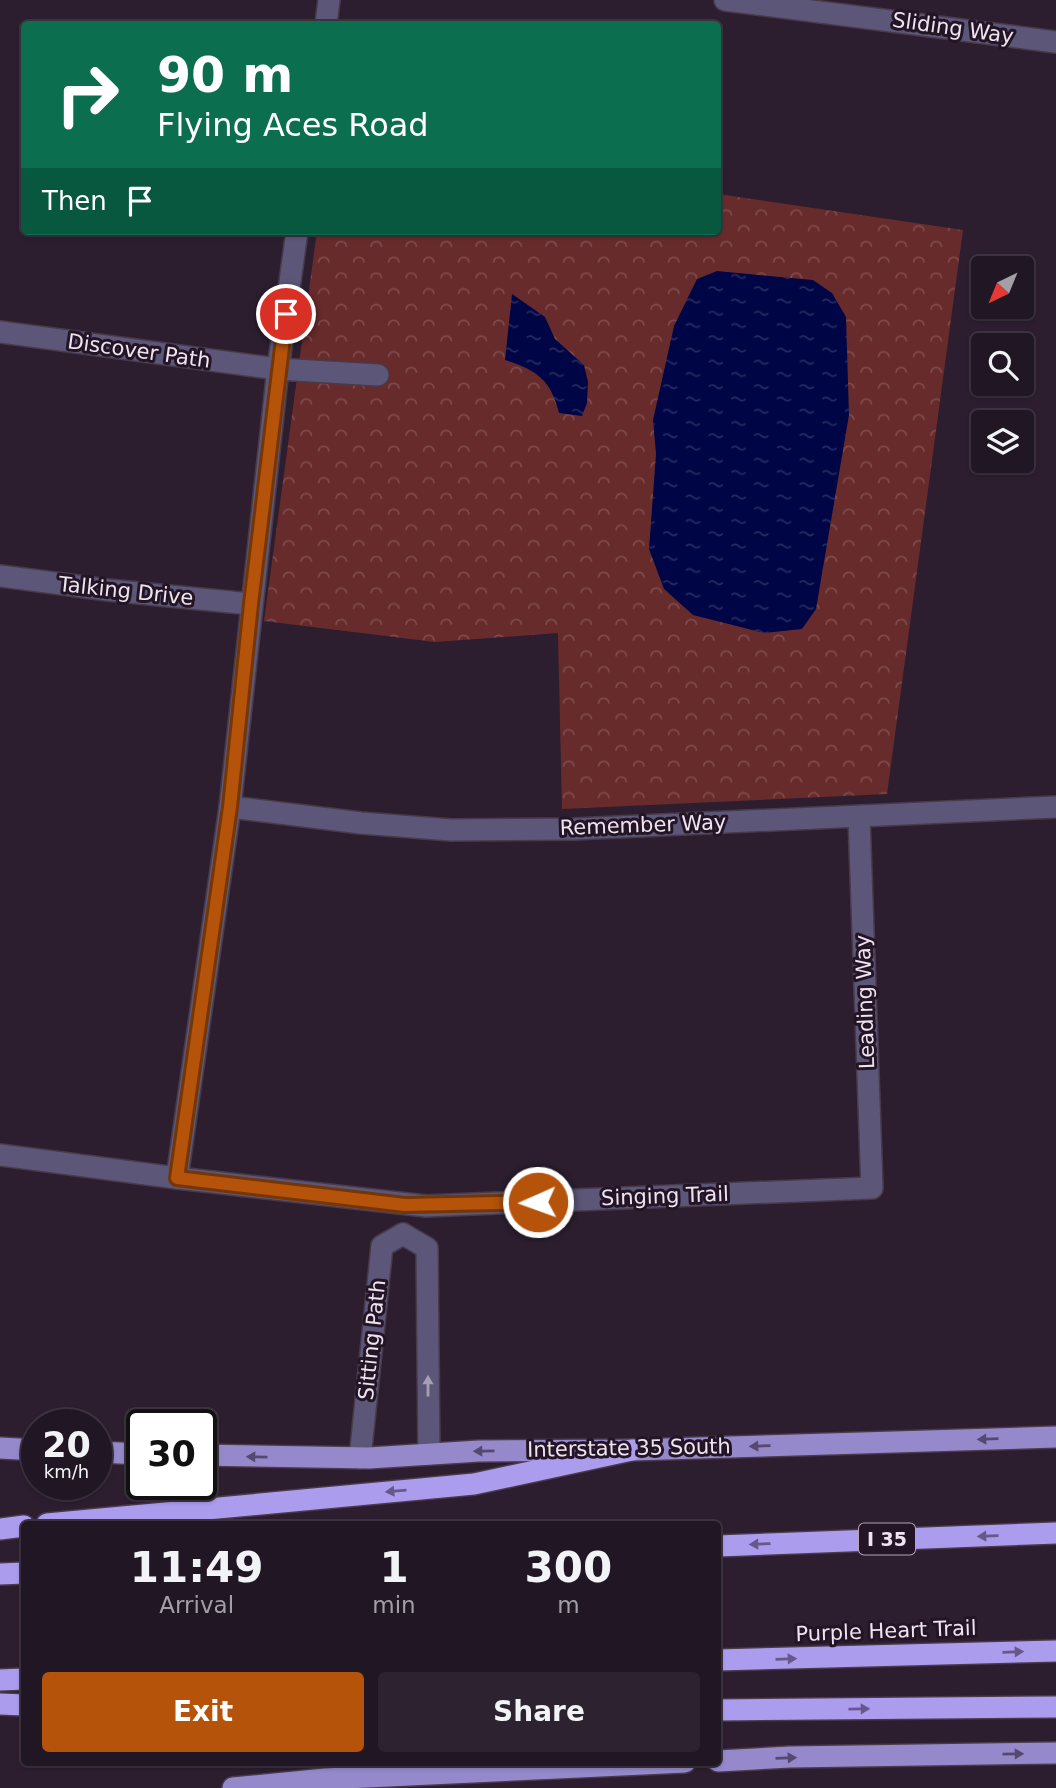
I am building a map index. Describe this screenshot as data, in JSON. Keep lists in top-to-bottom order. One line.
{"streets":{"highway":["I 35","Purple Heart Trail"],"main road":["Interstate 35 South"],"street":["Sliding Way","Discover Path","Talking Drive","Remember Way","Leading Way","Singing Trail","Sitting Path"]},"crossings":[["Remember Way","Leading Way"],["Leading Way","Singing Trail"],["Sitting Path","Interstate 35 South"]],"one_way":["Interstate 35 South"],"north":"bottom left","page":{"turn":["90 m","Flying Aces Road"],"then":"Then","speed":"20 km/h","limit":"30","eta":["11:49","Arrival","1","min","300","m"],"buttons":["Exit","Share"]}}
